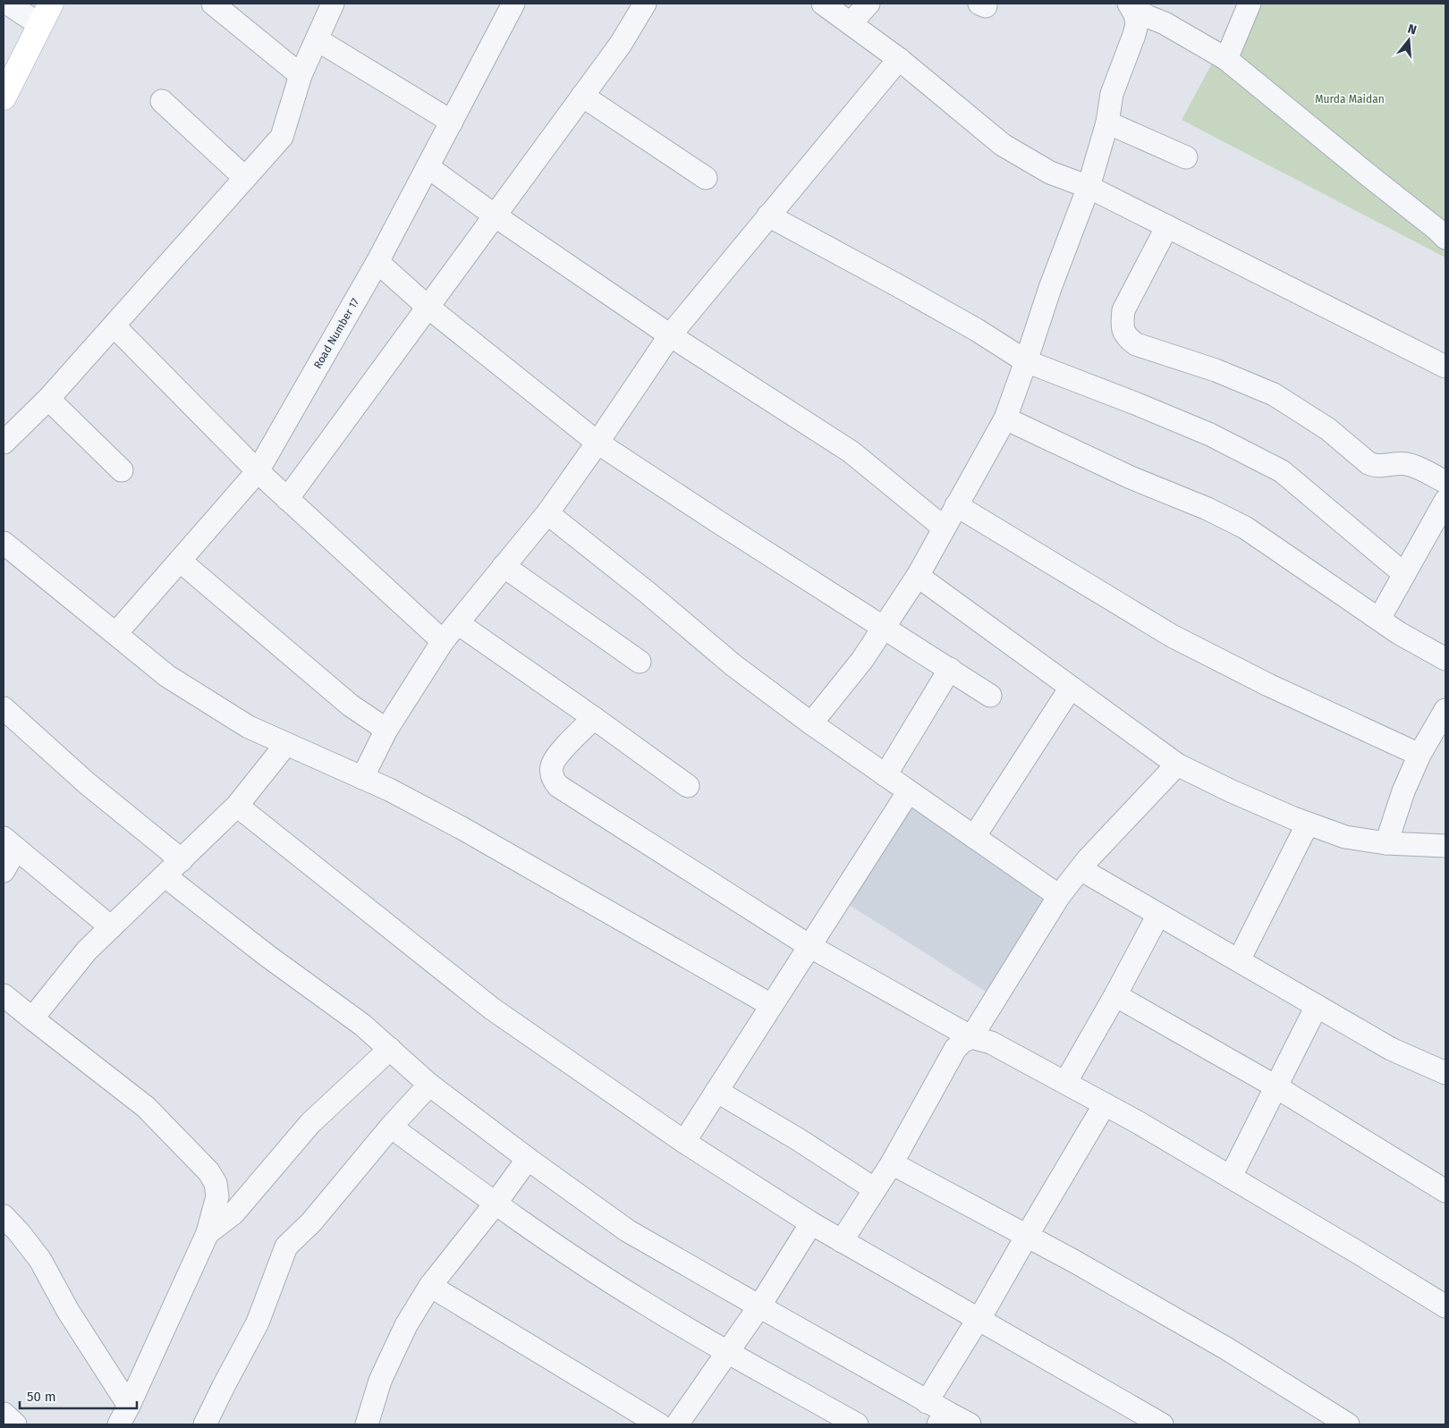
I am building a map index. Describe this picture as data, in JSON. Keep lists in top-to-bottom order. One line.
{"streets":{"street":["Road Number 17"]},"parks":["Murda Maidan"],"scale_bar":"50 m","north":"top"}
